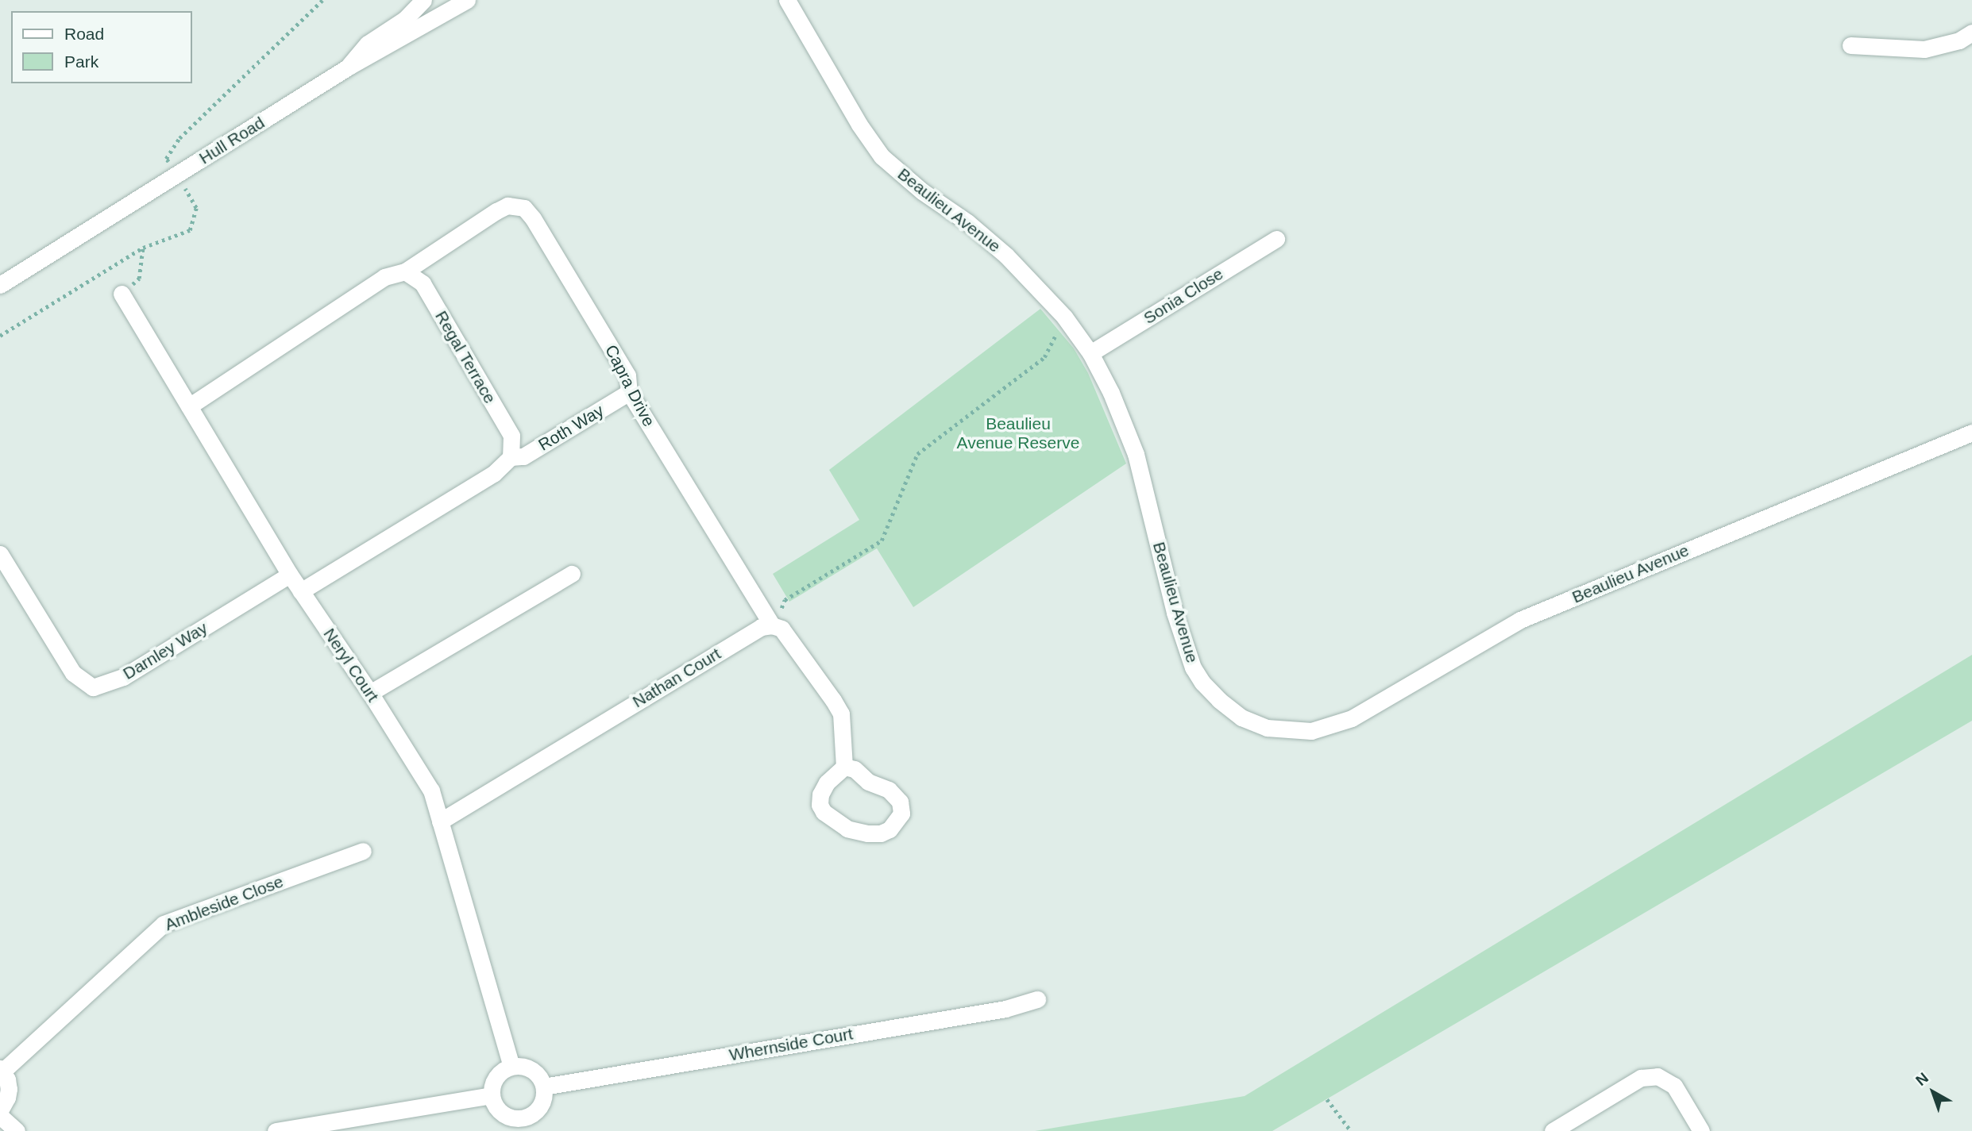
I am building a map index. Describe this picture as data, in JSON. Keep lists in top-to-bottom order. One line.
{"streets":{"street":["Hull Road","Beaulieu Avenue","Sonia Close","Regal Terrace","Capra Drive","Roth Way","Darnley Way","Neryl Court","Nathan Court","Ambleside Close","Whernside Court"]},"crossings":[["Beaulieu Avenue","Sonia Close"],["Regal Terrace","Capra Drive"],["Regal Terrace","Roth Way"],["Capra Drive","Roth Way"],["Capra Drive","Nathan Court"],["Darnley Way","Neryl Court"],["Neryl Court","Nathan Court"],["Neryl Court","Whernside Court"]],"parks":["Beaulieu Avenue Reserve"],"legend":["Road","Park"],"north":"top left"}
